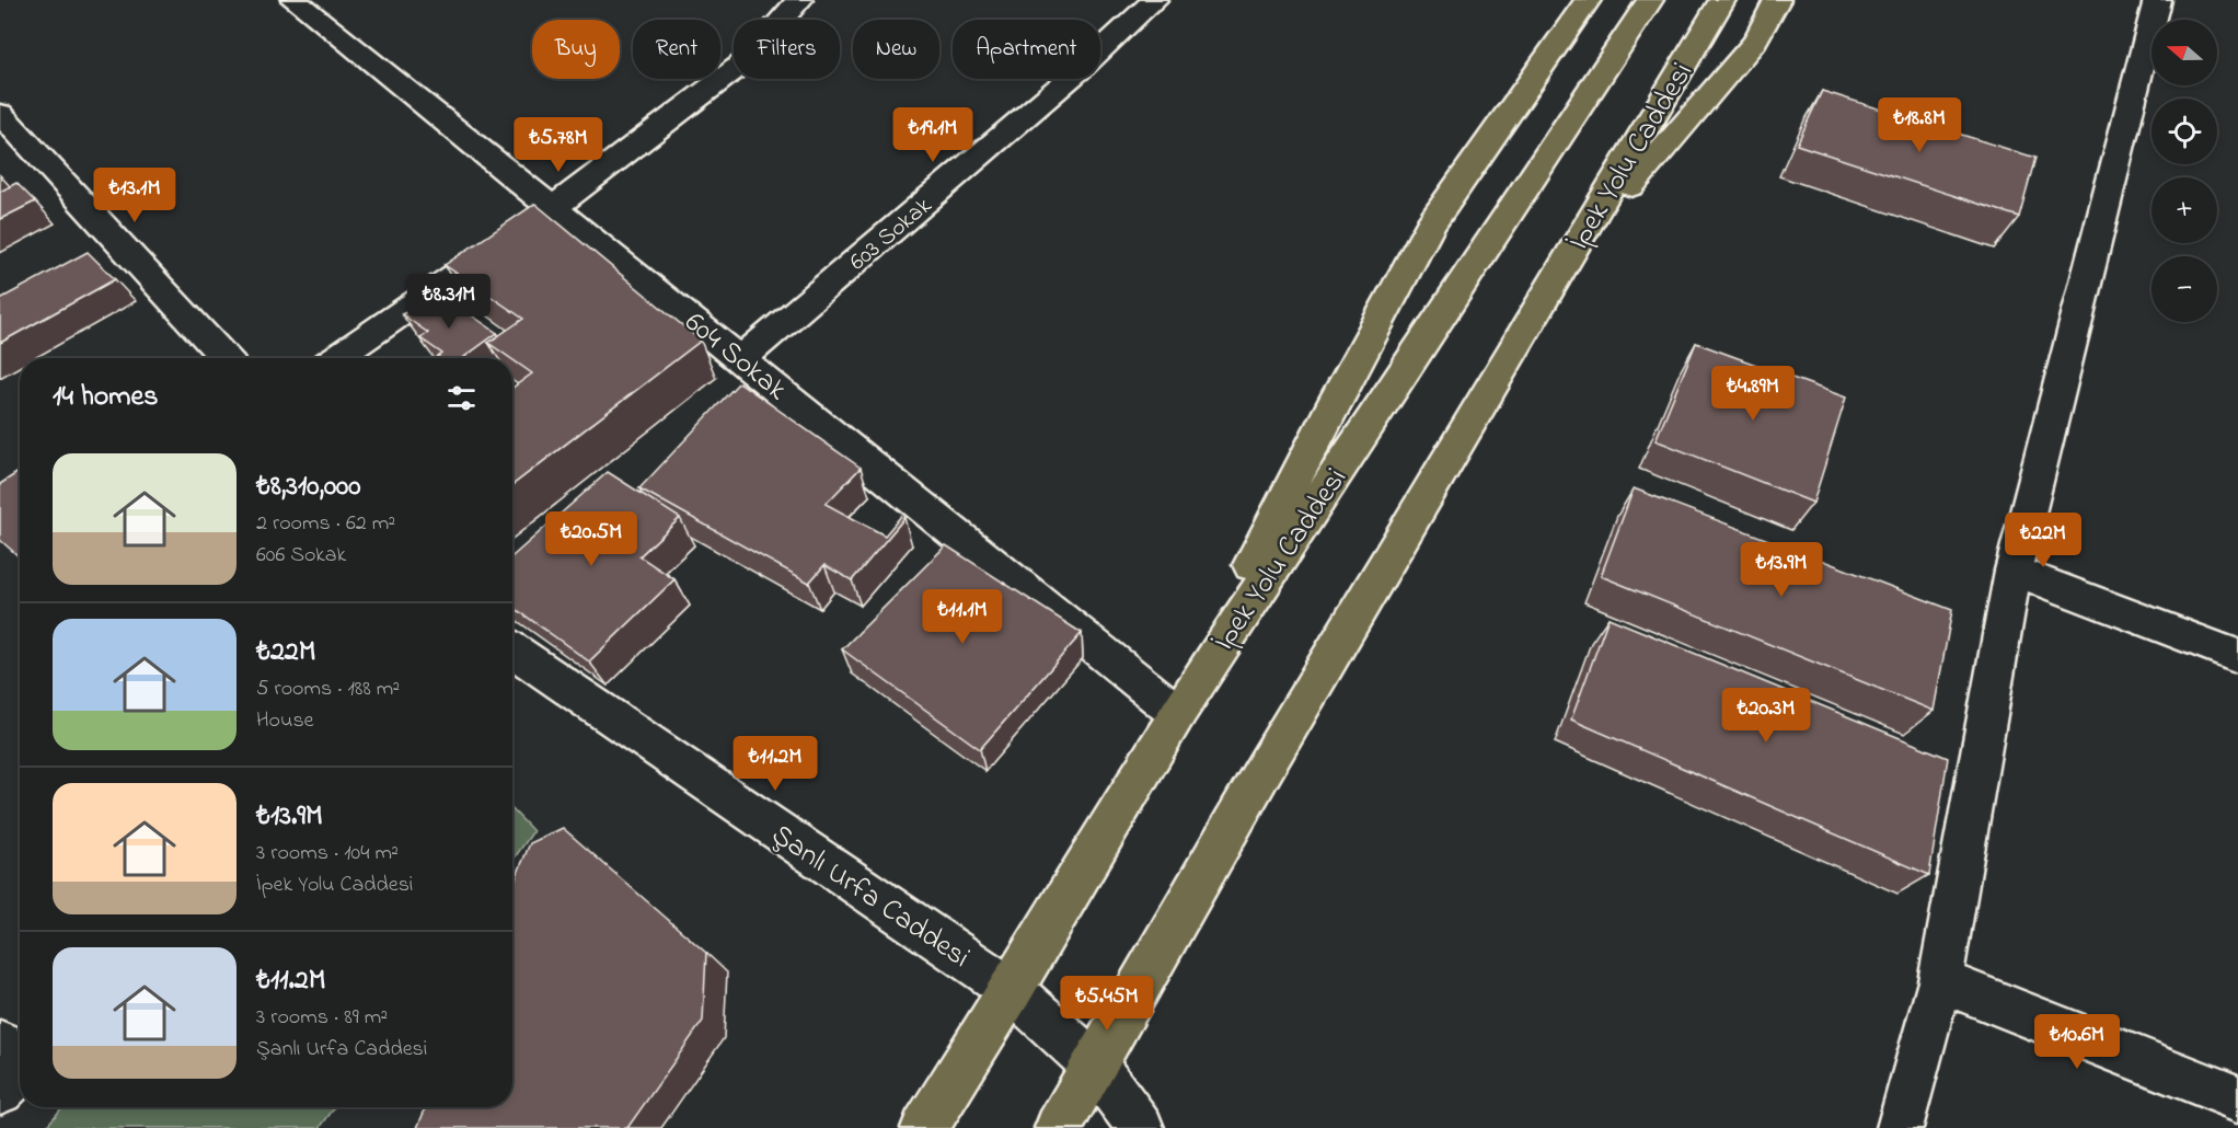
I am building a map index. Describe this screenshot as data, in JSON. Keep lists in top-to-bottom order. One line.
{"streets":{"highway":["İpek Yolu Caddesi"],"street":["603 Sokak","604 Sokak","Şanlı Urfa Caddesi"]},"crossings":[["İpek Yolu Caddesi","604 Sokak"],["İpek Yolu Caddesi","Şanlı Urfa Caddesi"],["603 Sokak","604 Sokak"]],"north":"left","page":{"map_buttons":["+","−"],"chip":["Buy","Rent","Filters","New","Apartment"],"price":["₺18.8M","₺19.1M","₺5.78M","₺13.1M","₺8.31M","₺4.89M","₺20.5M","₺22M","₺13.9M","₺11.1M","₺20.3M","₺11.2M","₺5.45M","₺10.6M"],"heading":"14 homes","list":[{"name":"₺8,310,000","note":"2 rooms · 62 m² · 606 Sokak"},{"name":"₺22M","note":"5 rooms · 188 m² · House"},{"name":"₺13.9M","note":"3 rooms · 104 m² · İpek Yolu Caddesi"},{"name":"₺11.2M","note":"3 rooms · 89 m² · Şanlı Urfa Caddesi"}]}}
